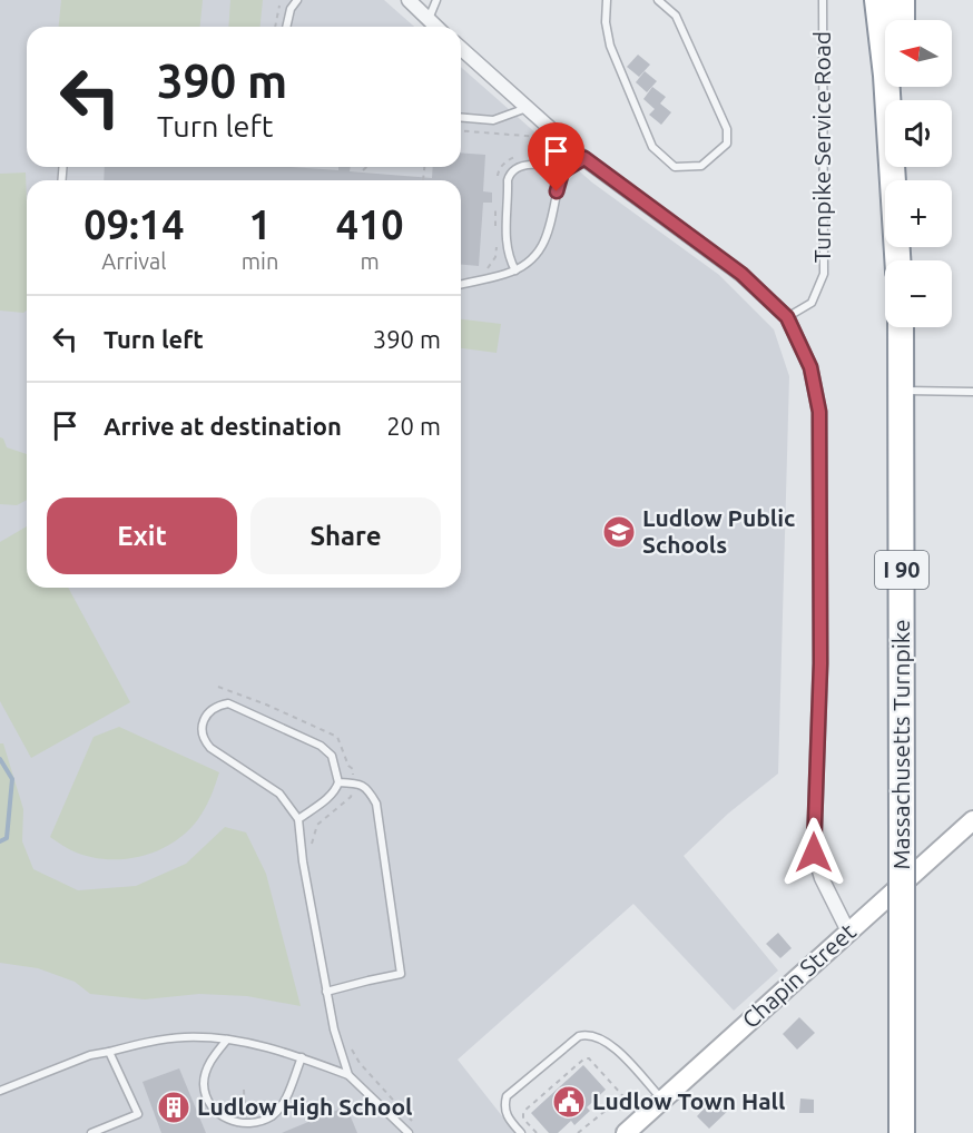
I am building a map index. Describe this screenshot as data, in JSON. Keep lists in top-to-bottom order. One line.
{"streets":{"highway":["I 90","Massachusetts Turnpike"],"main road":["Chapin Street"],"lane":["Turnpike Service Road"]},"places":{"school or university":["Ludlow Public Schools"],"public building":["Ludlow Town Hall"],"building":["Ludlow High School"]},"north":"left","page":{"map_buttons":["+","−"],"turn":["390 m","Turn left"],"eta":["09:14","Arrival","1","min","410","m"],"list":[{"name":"Turn left","value":"390 m"},{"name":"Arrive at destination","value":"20 m"}],"buttons":["Exit","Share"]}}
